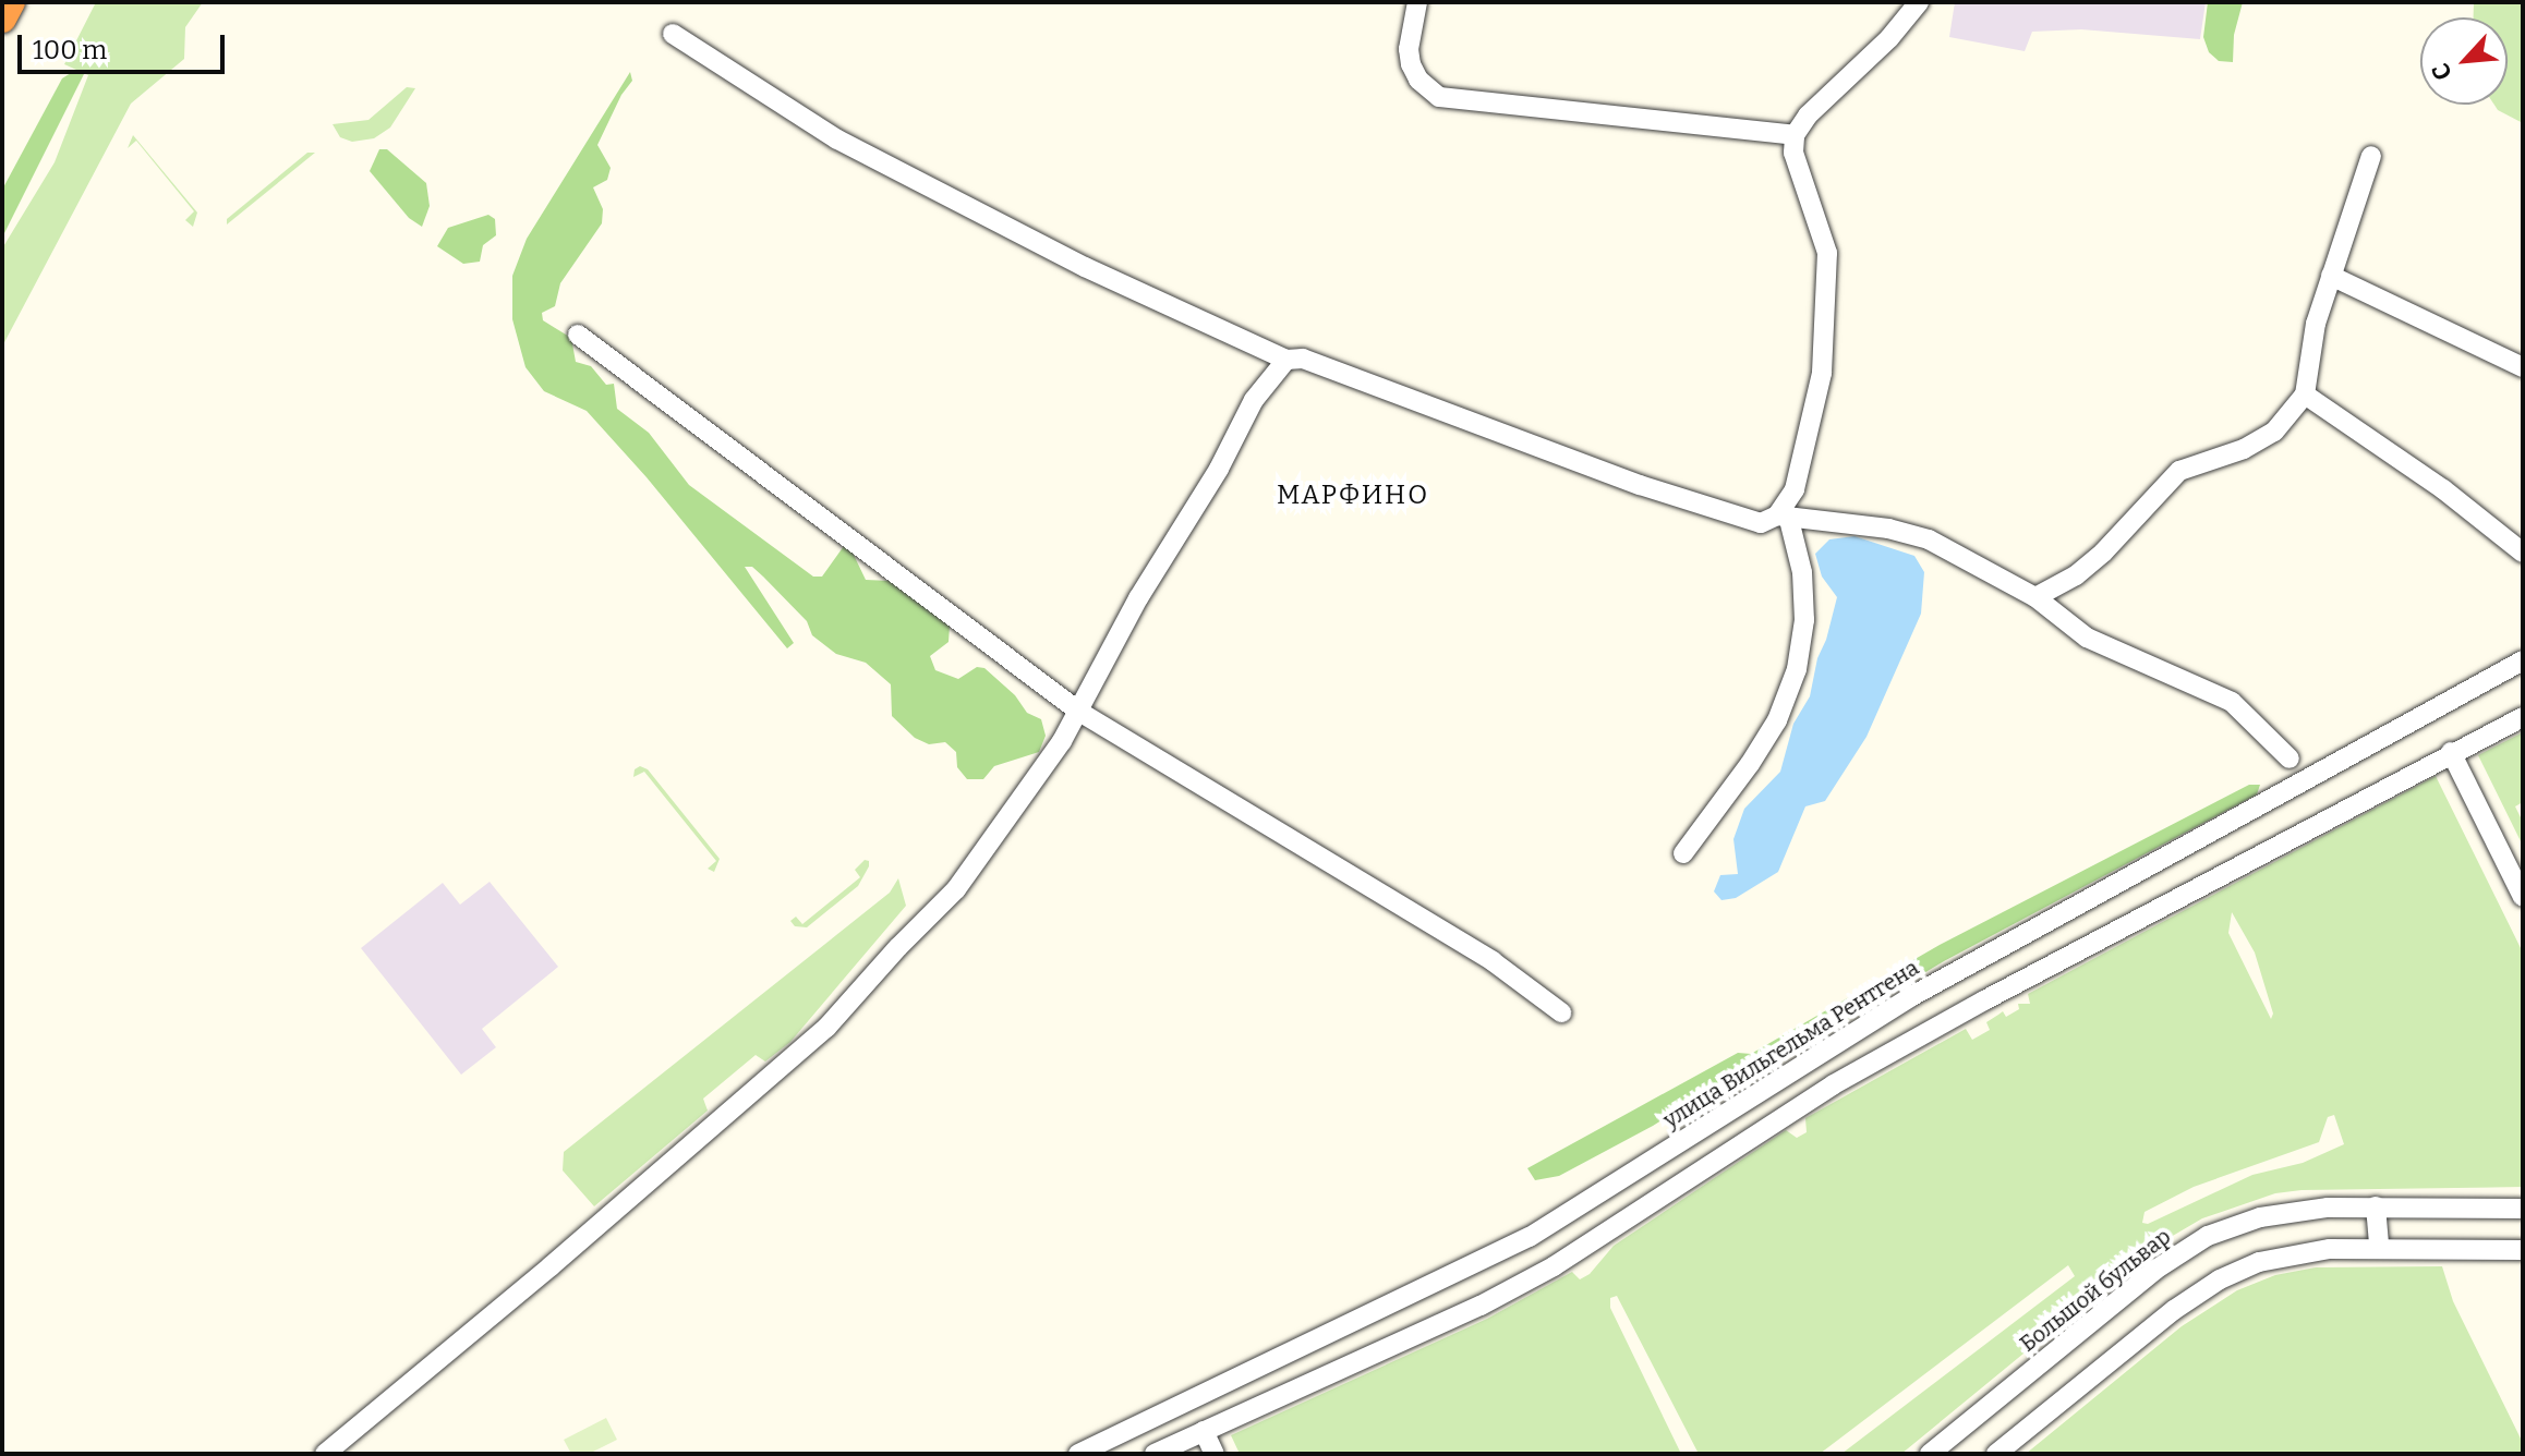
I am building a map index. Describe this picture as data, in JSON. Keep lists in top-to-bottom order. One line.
{"streets":{"street":["улица Вильгельма Рентгена","Большой бульвар"]},"districts":["МАРФИНО"],"scale_bar":"100 m","north":"bottom left"}
